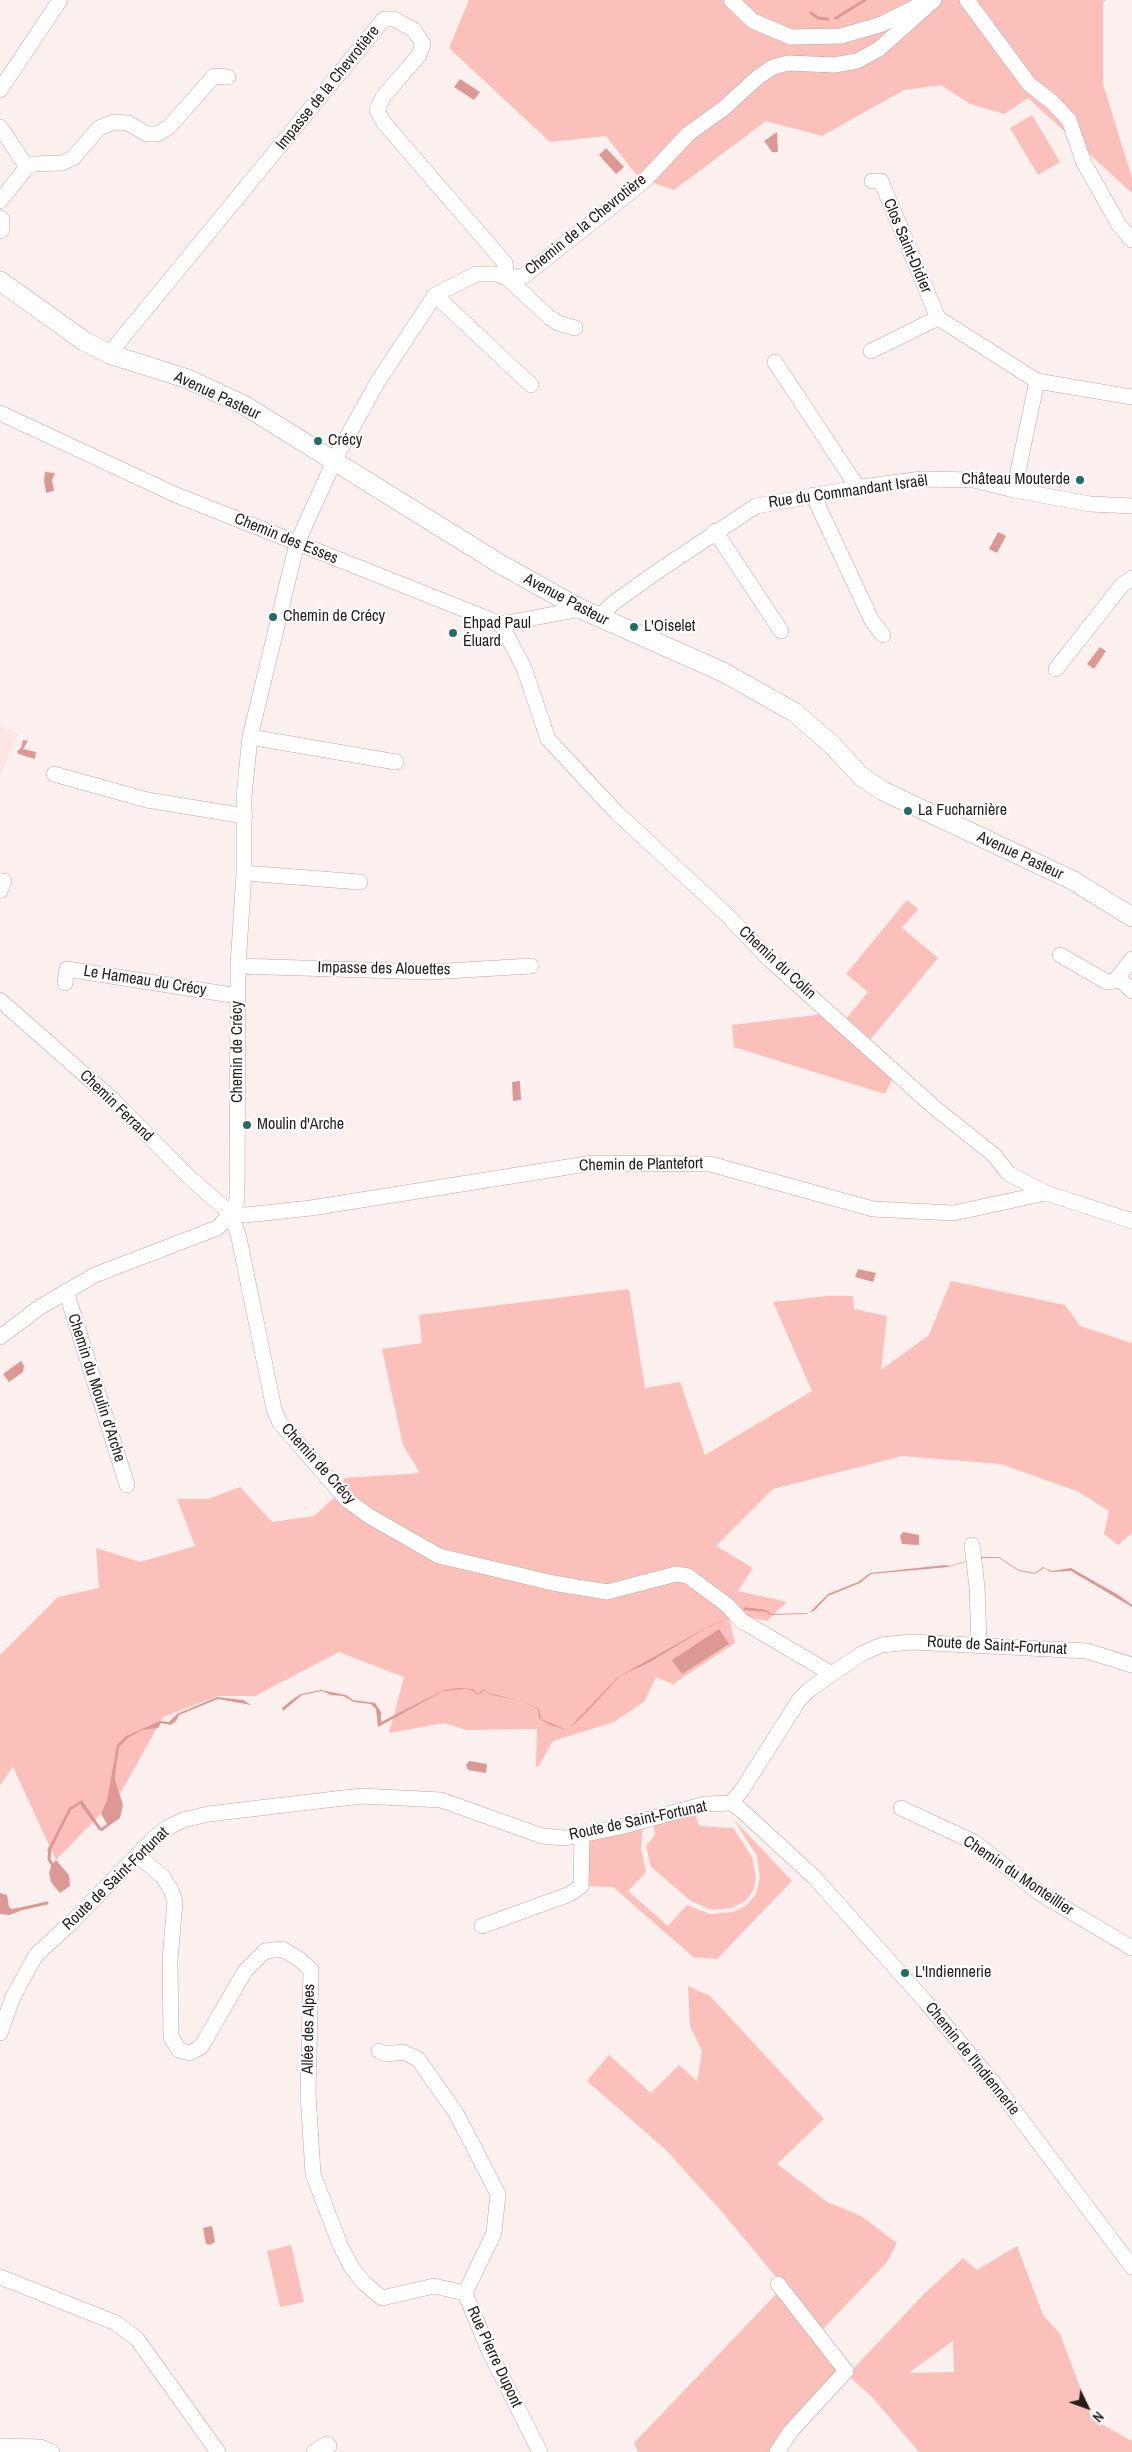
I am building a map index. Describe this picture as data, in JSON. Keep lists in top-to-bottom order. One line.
{"streets":{"main road":["Avenue Pasteur"],"street":["Impasse de la Chevrotière","Chemin de la Chevrotière","Clos Saint-Didier","Rue du Commandant Israël","Chemin des Esses","Chemin du Colin","Impasse des Alouettes","Le Hameau du Crécy","Chemin de Crécy","Chemin Ferrand","Chemin de Plantefort","Chemin du Moulin d'Arche","Route de Saint-Fortunat","Chemin du Monteillier","Allée des Alpes","Chemin de l'Indiennerie","Rue Pierre Dupont"]},"crossings":[["Impasse de la Chevrotière","Chemin de la Chevrotière"],["Impasse de la Chevrotière","Avenue Pasteur"],["Avenue Pasteur","Rue du Commandant Israël"],["Avenue Pasteur","Chemin de Crécy"],["Chemin des Esses","Chemin du Colin"],["Chemin des Esses","Chemin de Crécy"],["Chemin du Colin","Chemin de Plantefort"],["Impasse des Alouettes","Chemin de Crécy"],["Le Hameau du Crécy","Chemin de Crécy"],["Chemin de Crécy","Chemin Ferrand"],["Chemin de Crécy","Chemin de Plantefort"],["Chemin de Crécy","Chemin du Moulin d'Arche"],["Chemin de Crécy","Route de Saint-Fortunat"],["Chemin Ferrand","Chemin de Plantefort"],["Chemin Ferrand","Chemin du Moulin d'Arche"],["Chemin de Plantefort","Chemin du Moulin d'Arche"],["Route de Saint-Fortunat","Allée des Alpes"],["Route de Saint-Fortunat","Chemin de l'Indiennerie"],["Allée des Alpes","Rue Pierre Dupont"]],"places":["Crécy","Château Mouterde","Chemin de Crécy","L'Oiselet","Ehpad Paul Éluard","La Fucharnière","Moulin d'Arche","L'Indiennerie"],"north":"bottom right"}
